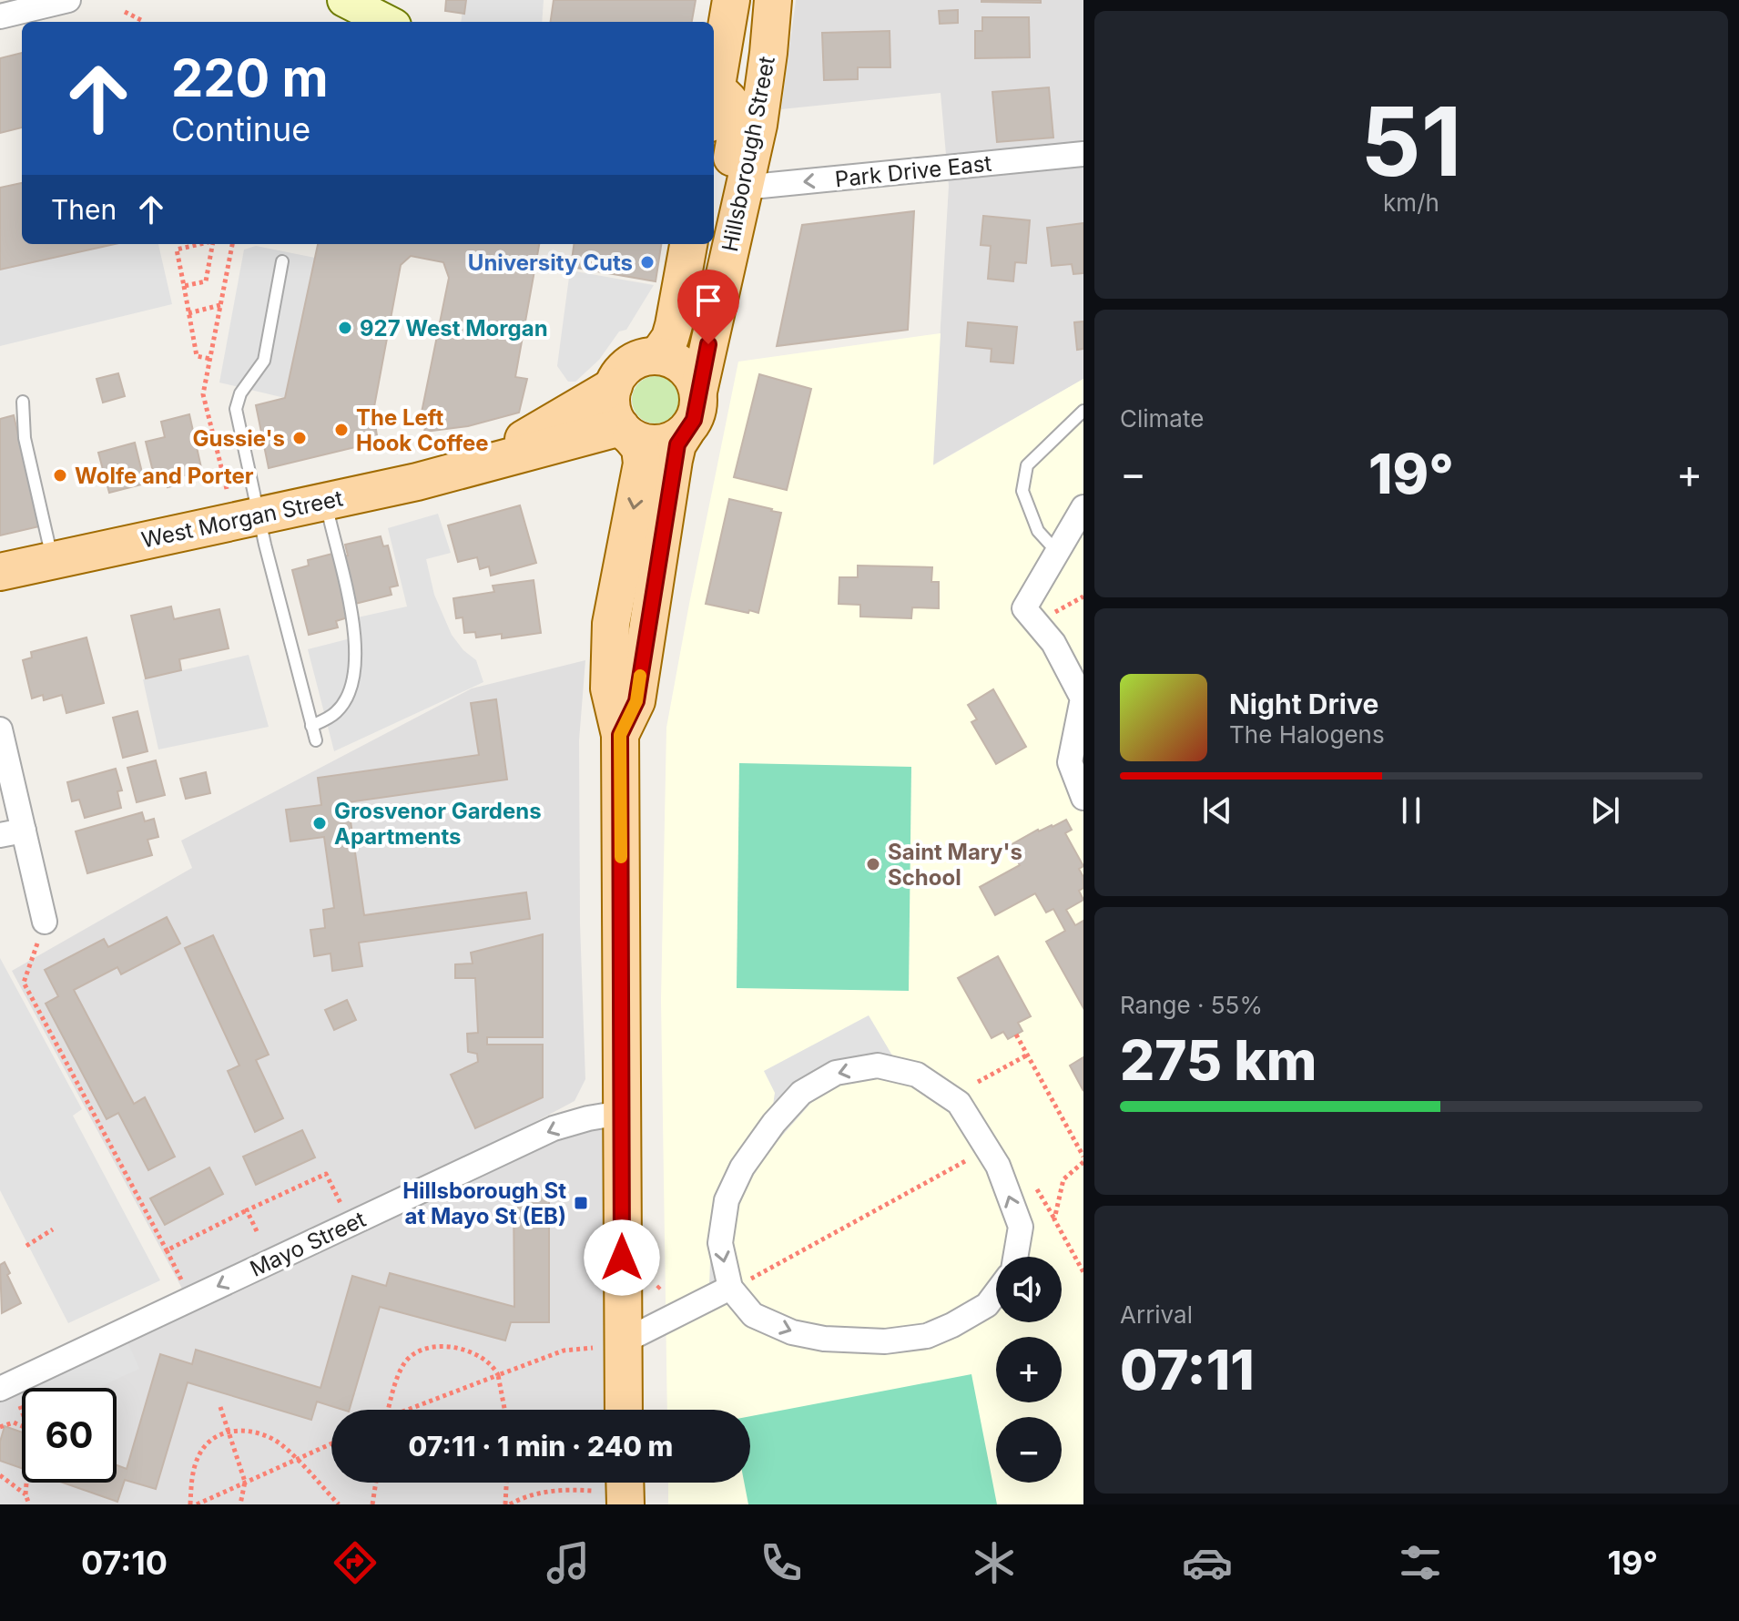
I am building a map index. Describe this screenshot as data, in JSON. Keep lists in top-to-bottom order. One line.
{"streets":{"main road":["Hillsborough Street","West Morgan Street"],"street":["Park Drive East","Mayo Street"]},"crossings":[["Hillsborough Street","Park Drive East"],["Hillsborough Street","West Morgan Street"]],"one_way":["Park Drive East","Mayo Street"],"places":{"other":["University Cuts","927 West Morgan","The Left Hook Coffee","Gussie's","Wolfe and Porter","Grosvenor Gardens Apartments","Saint Mary's School"],"transit":["Hillsborough St at Mayo St (EB)"]},"page":{"tile":[["51","km/h"],"Climate",["Range · 55%","275 km"],["Arrival","07:11"]],"turn":["220 m","Continue"],"then":"Then","heat":["−","19°","+"],"song":["Night Drive","The Halogens"],"map_buttons":["+","−"],"limit":"60","trip":"07:11 · 1 min · 240 m","tabs":["07:10","19°"]}}
